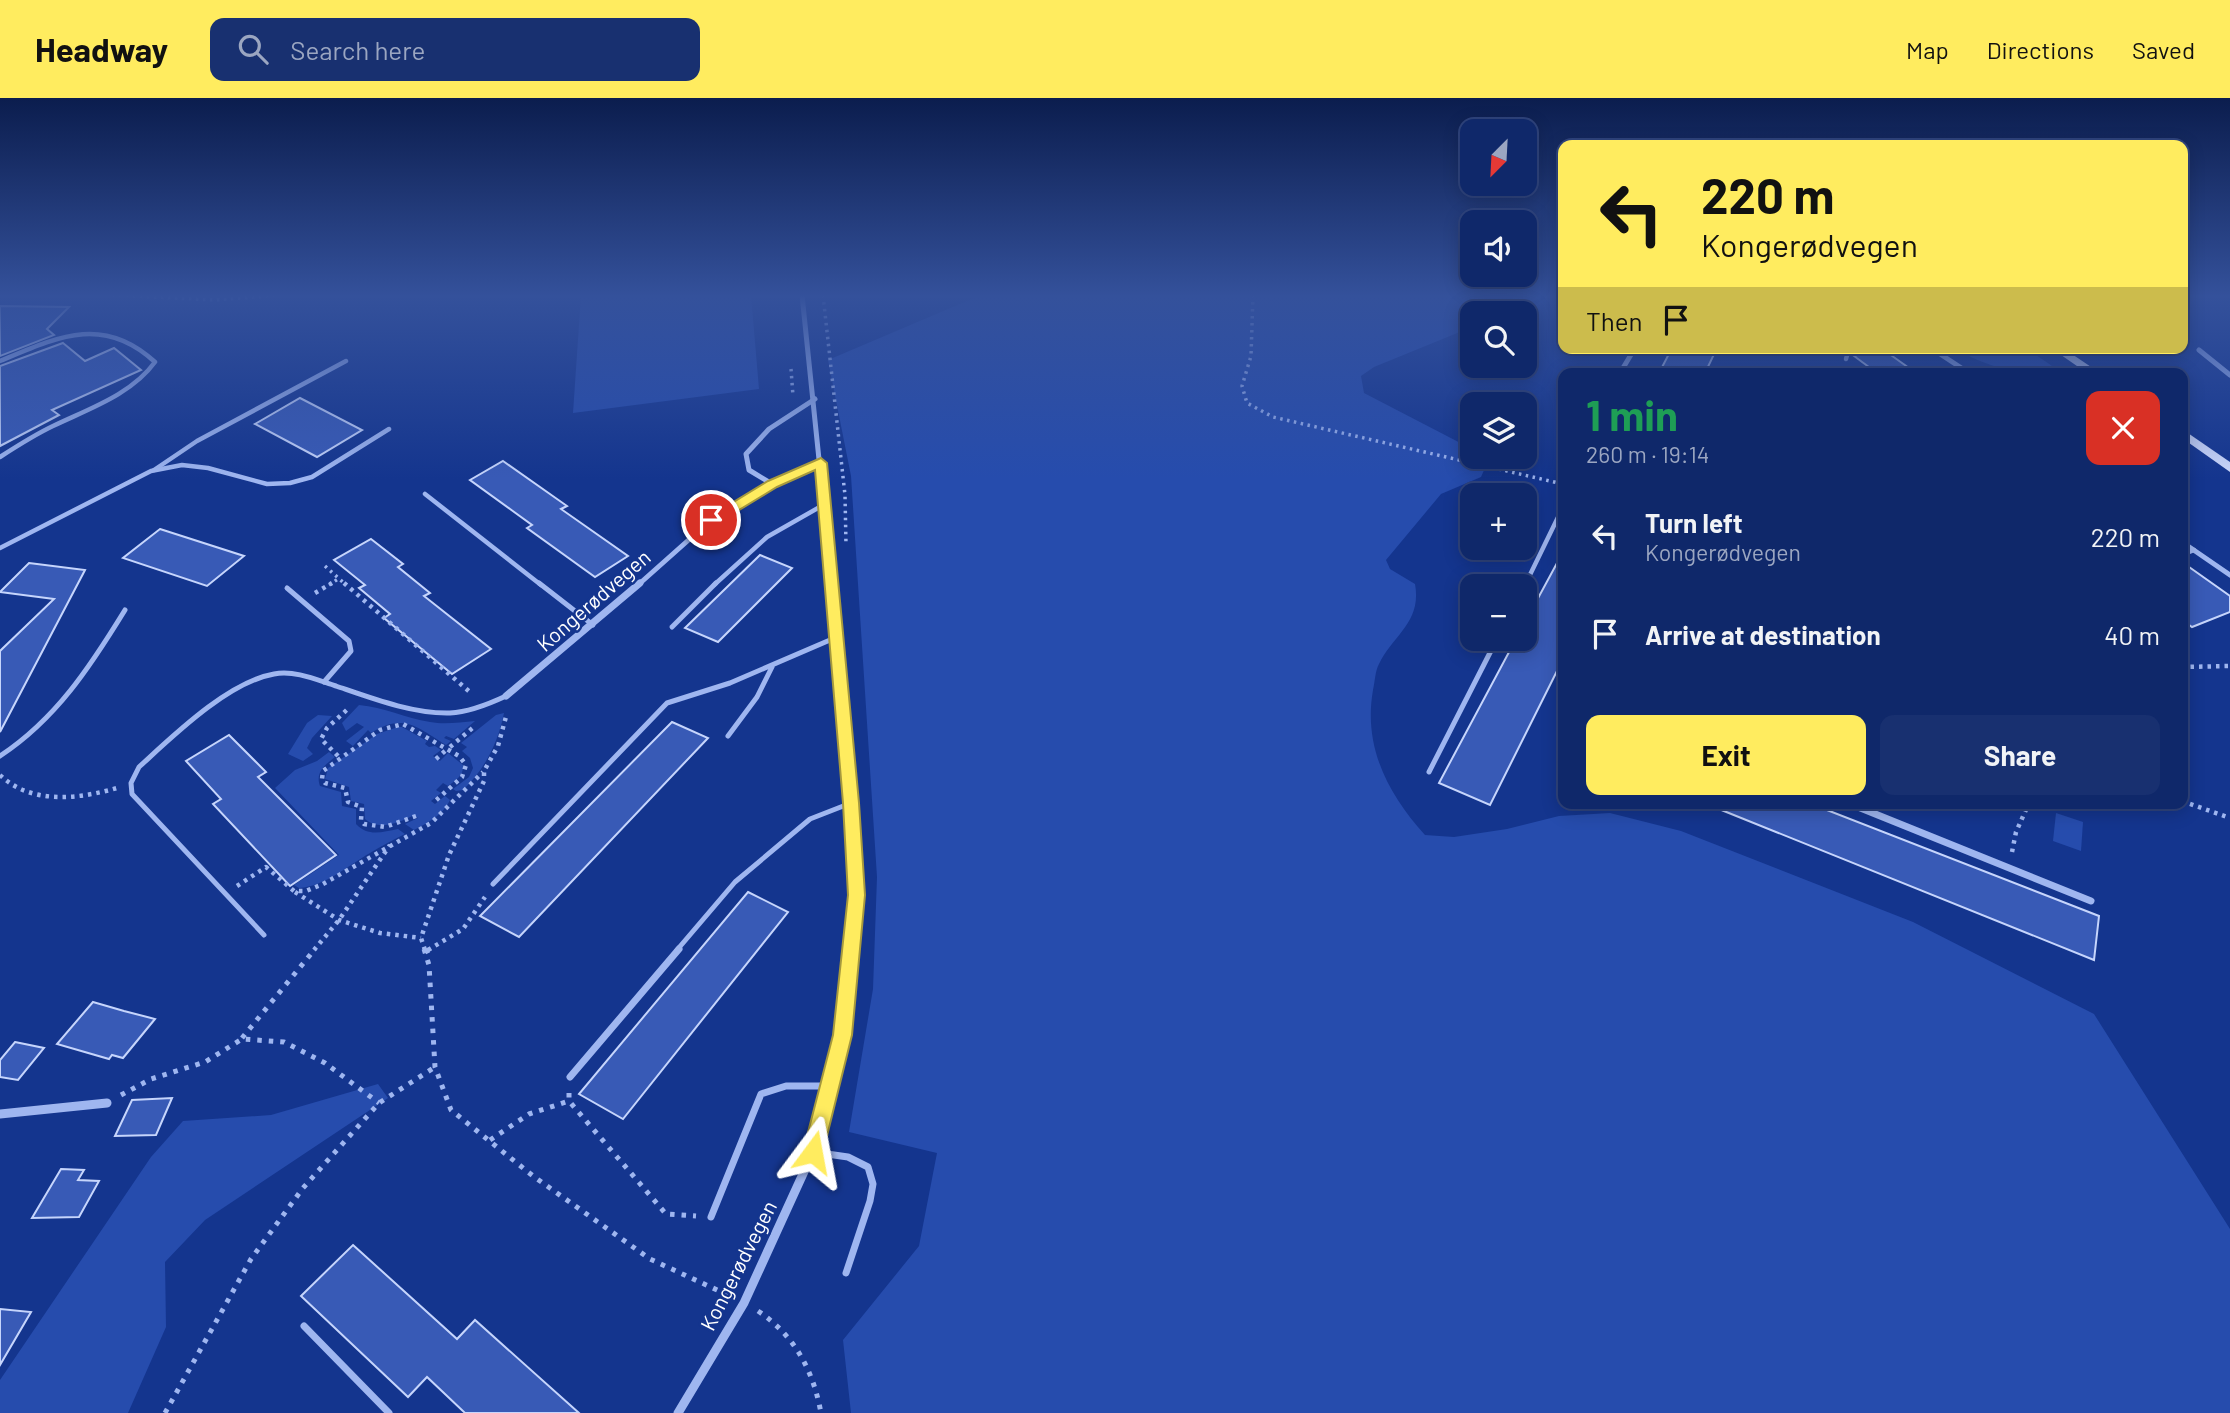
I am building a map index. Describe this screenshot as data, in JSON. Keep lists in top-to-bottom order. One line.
{"streets":{"street":["Kongerødvegen"]},"north":"bottom left","page":{"header":"Headway","search":"Search here","nav":["Map","Directions","Saved"],"map_buttons":["+","−"],"turn":["220 m","Kongerødvegen"],"then":"Then","heading":["1 min","260 m · 19:14"],"list":[{"name":"Turn left","note":"Kongerødvegen","value":"220 m"},{"name":"Arrive at destination","value":"40 m"}],"buttons":["Exit","Share"]}}
